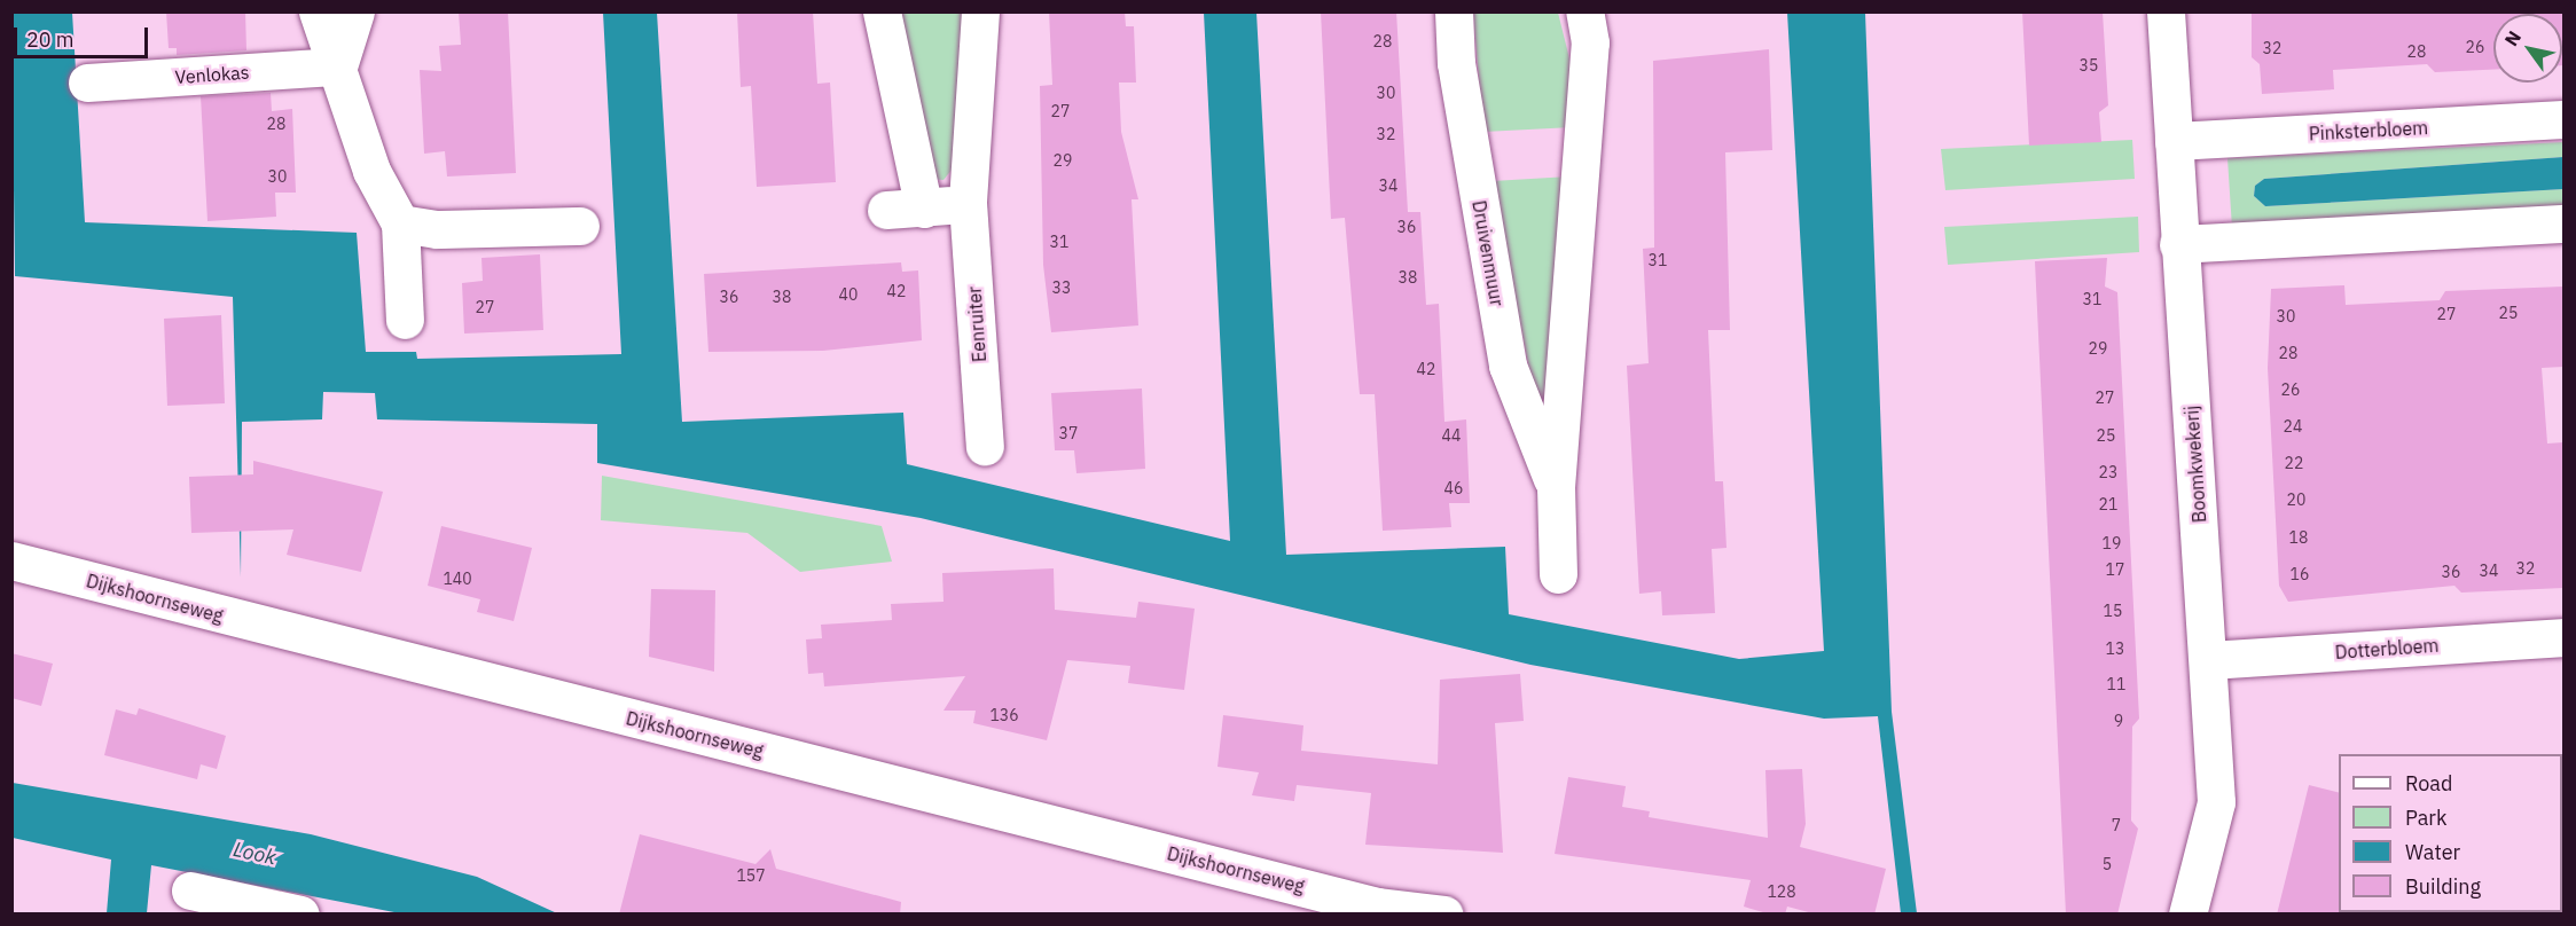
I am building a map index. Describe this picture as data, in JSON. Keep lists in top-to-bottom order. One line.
{"streets":{"street":["Venlokas","Pinksterbloem","Druivenmuur","Eenruiter","Boomkwekerij","Dijkshoornseweg","Dotterbloem"]},"crossings":[["Pinksterbloem","Boomkwekerij"],["Boomkwekerij","Dotterbloem"]],"water":["Look"],"house_numbers":["28","26","32","28","35","30","27","28","32","29","30","34","36","31","31","38","33","42","40","36","38","31","27","25","27","30","29","28","42","26","27","24","37","44","25","22","23","46","20","21","18","19","32","17","34","36","16","140","15","13","11","136","9","7","5","157","128"],"legend":["Road","Park","Water","Building"],"scale_bar":"20 m","north":"top left"}
